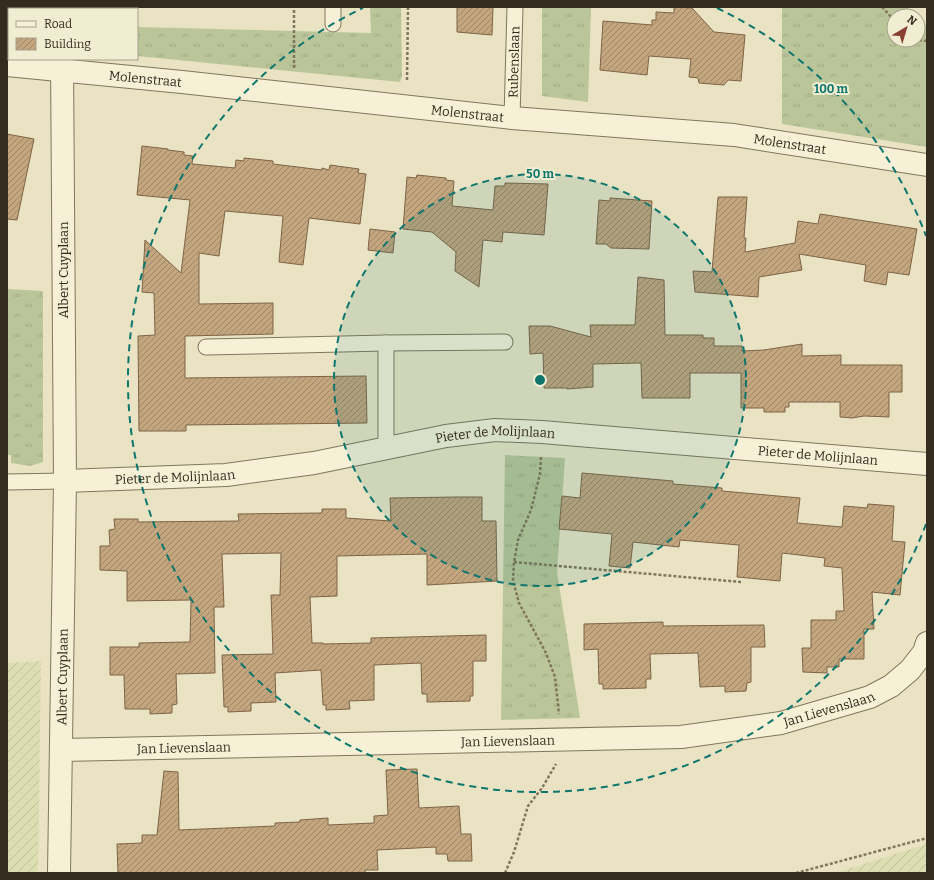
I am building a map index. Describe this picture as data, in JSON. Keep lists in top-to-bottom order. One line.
{"streets":{"street":["Molenstraat","Albert Cuyplaan","Pieter de Molijnlaan","Jan Lievenslaan"],"lane":["Rubenslaan"]},"crossings":[["Rubenslaan","Molenstraat"],["Molenstraat","Albert Cuyplaan"],["Albert Cuyplaan","Pieter de Molijnlaan"],["Albert Cuyplaan","Jan Lievenslaan"]],"legend":["Road","Building"],"north":"top right","rings":["100 m","50 m"]}
